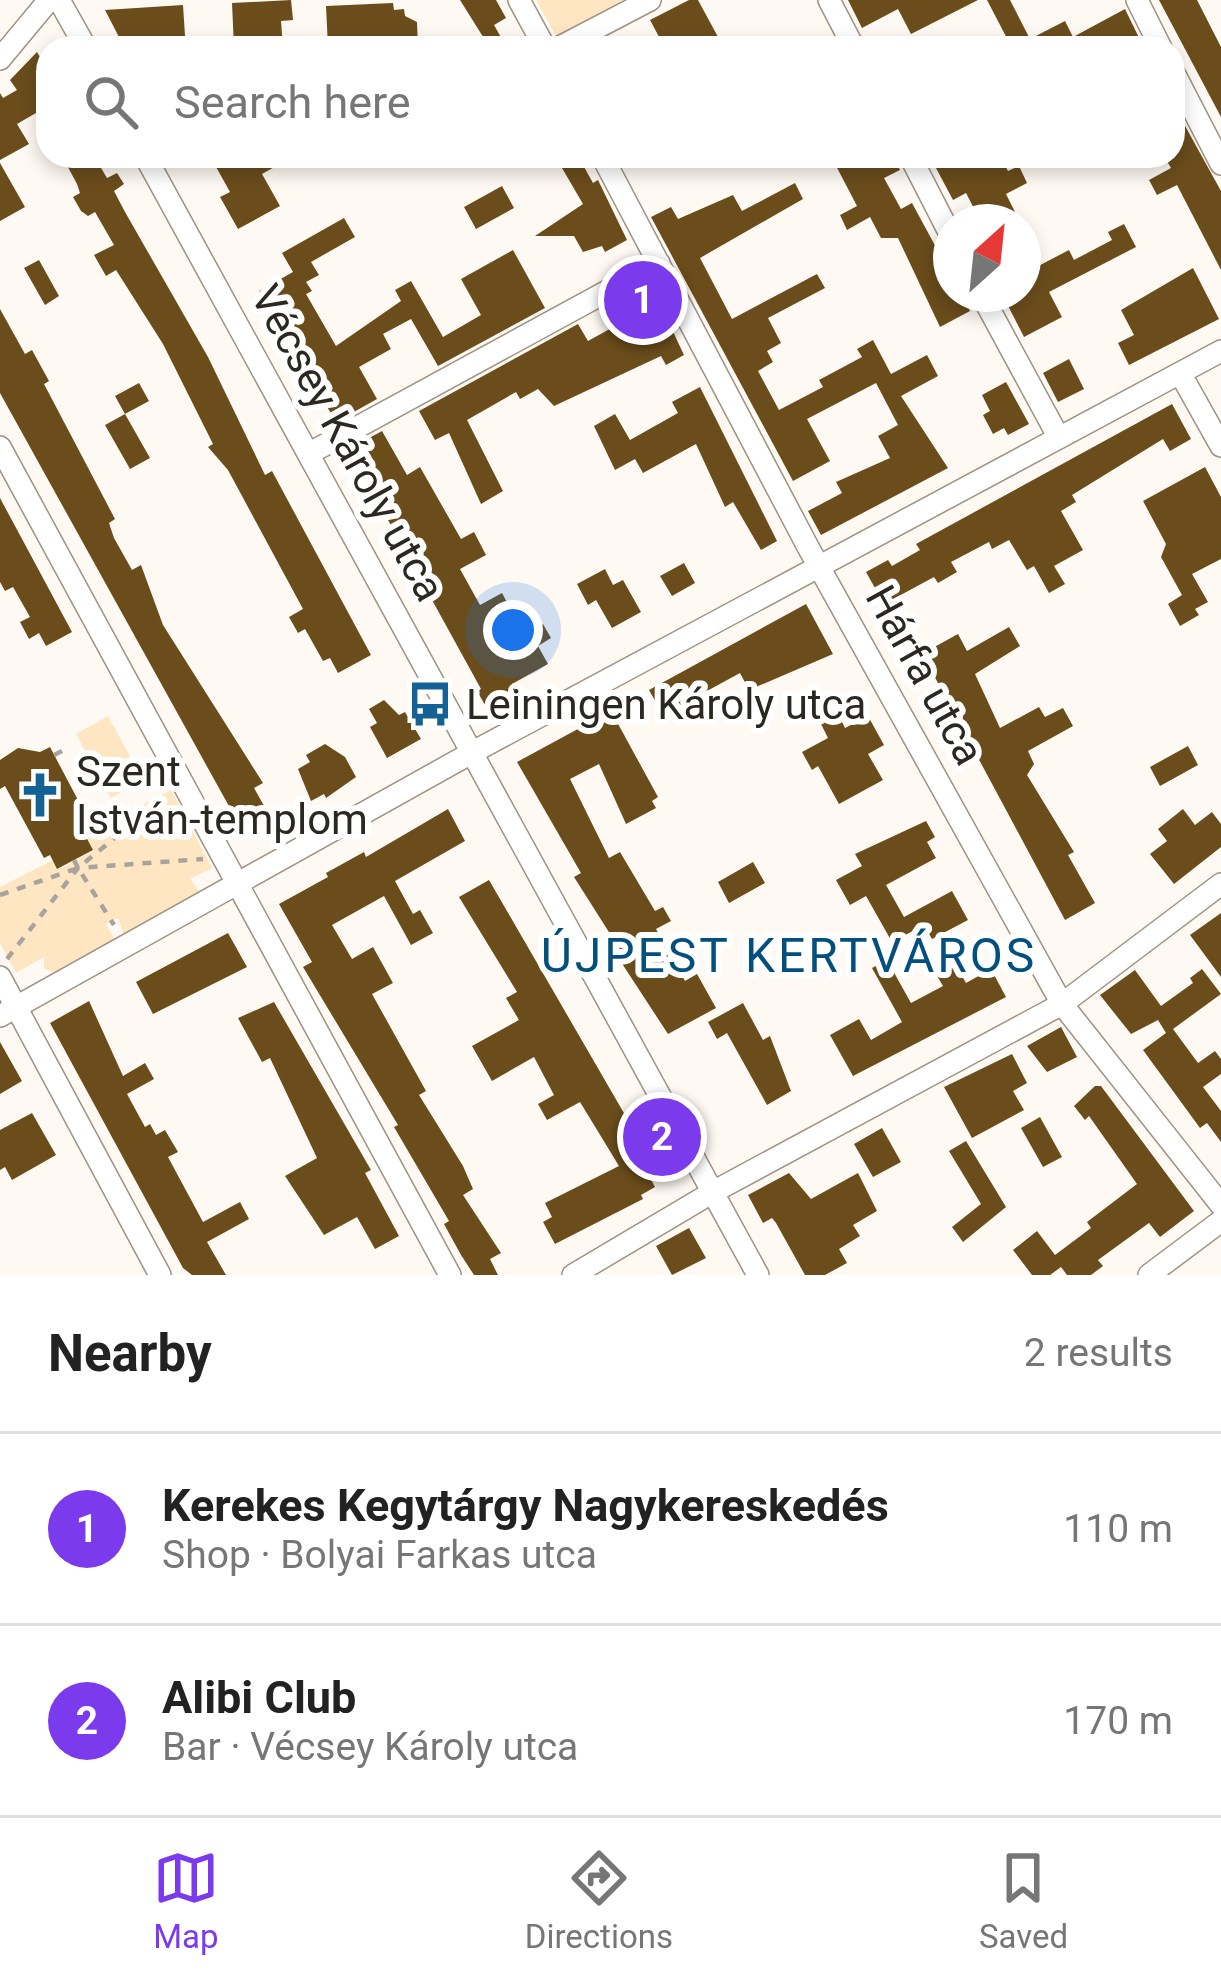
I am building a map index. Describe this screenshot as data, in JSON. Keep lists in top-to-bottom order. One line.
{"streets":{"street":["Vécsey Károly utca","Hárfa utca"]},"districts":["ÚJPEST KERTVÁROS"],"places":{"bus stop":["Leiningen Károly utca"],"church":["Szent István-templom"]},"north":"top right","page":{"search":"Search here","pins":["1","2"],"heading":["Nearby","2 results"],"list":[{"mark":"1","name":"Kerekes Kegytárgy Nagykereskedés","note":"Shop · Bolyai Farkas utca","value":"110 m"},{"mark":"2","name":"Alibi Club","note":"Bar · Vécsey Károly utca","value":"170 m"}],"nav":["Map","Directions","Saved"]}}
